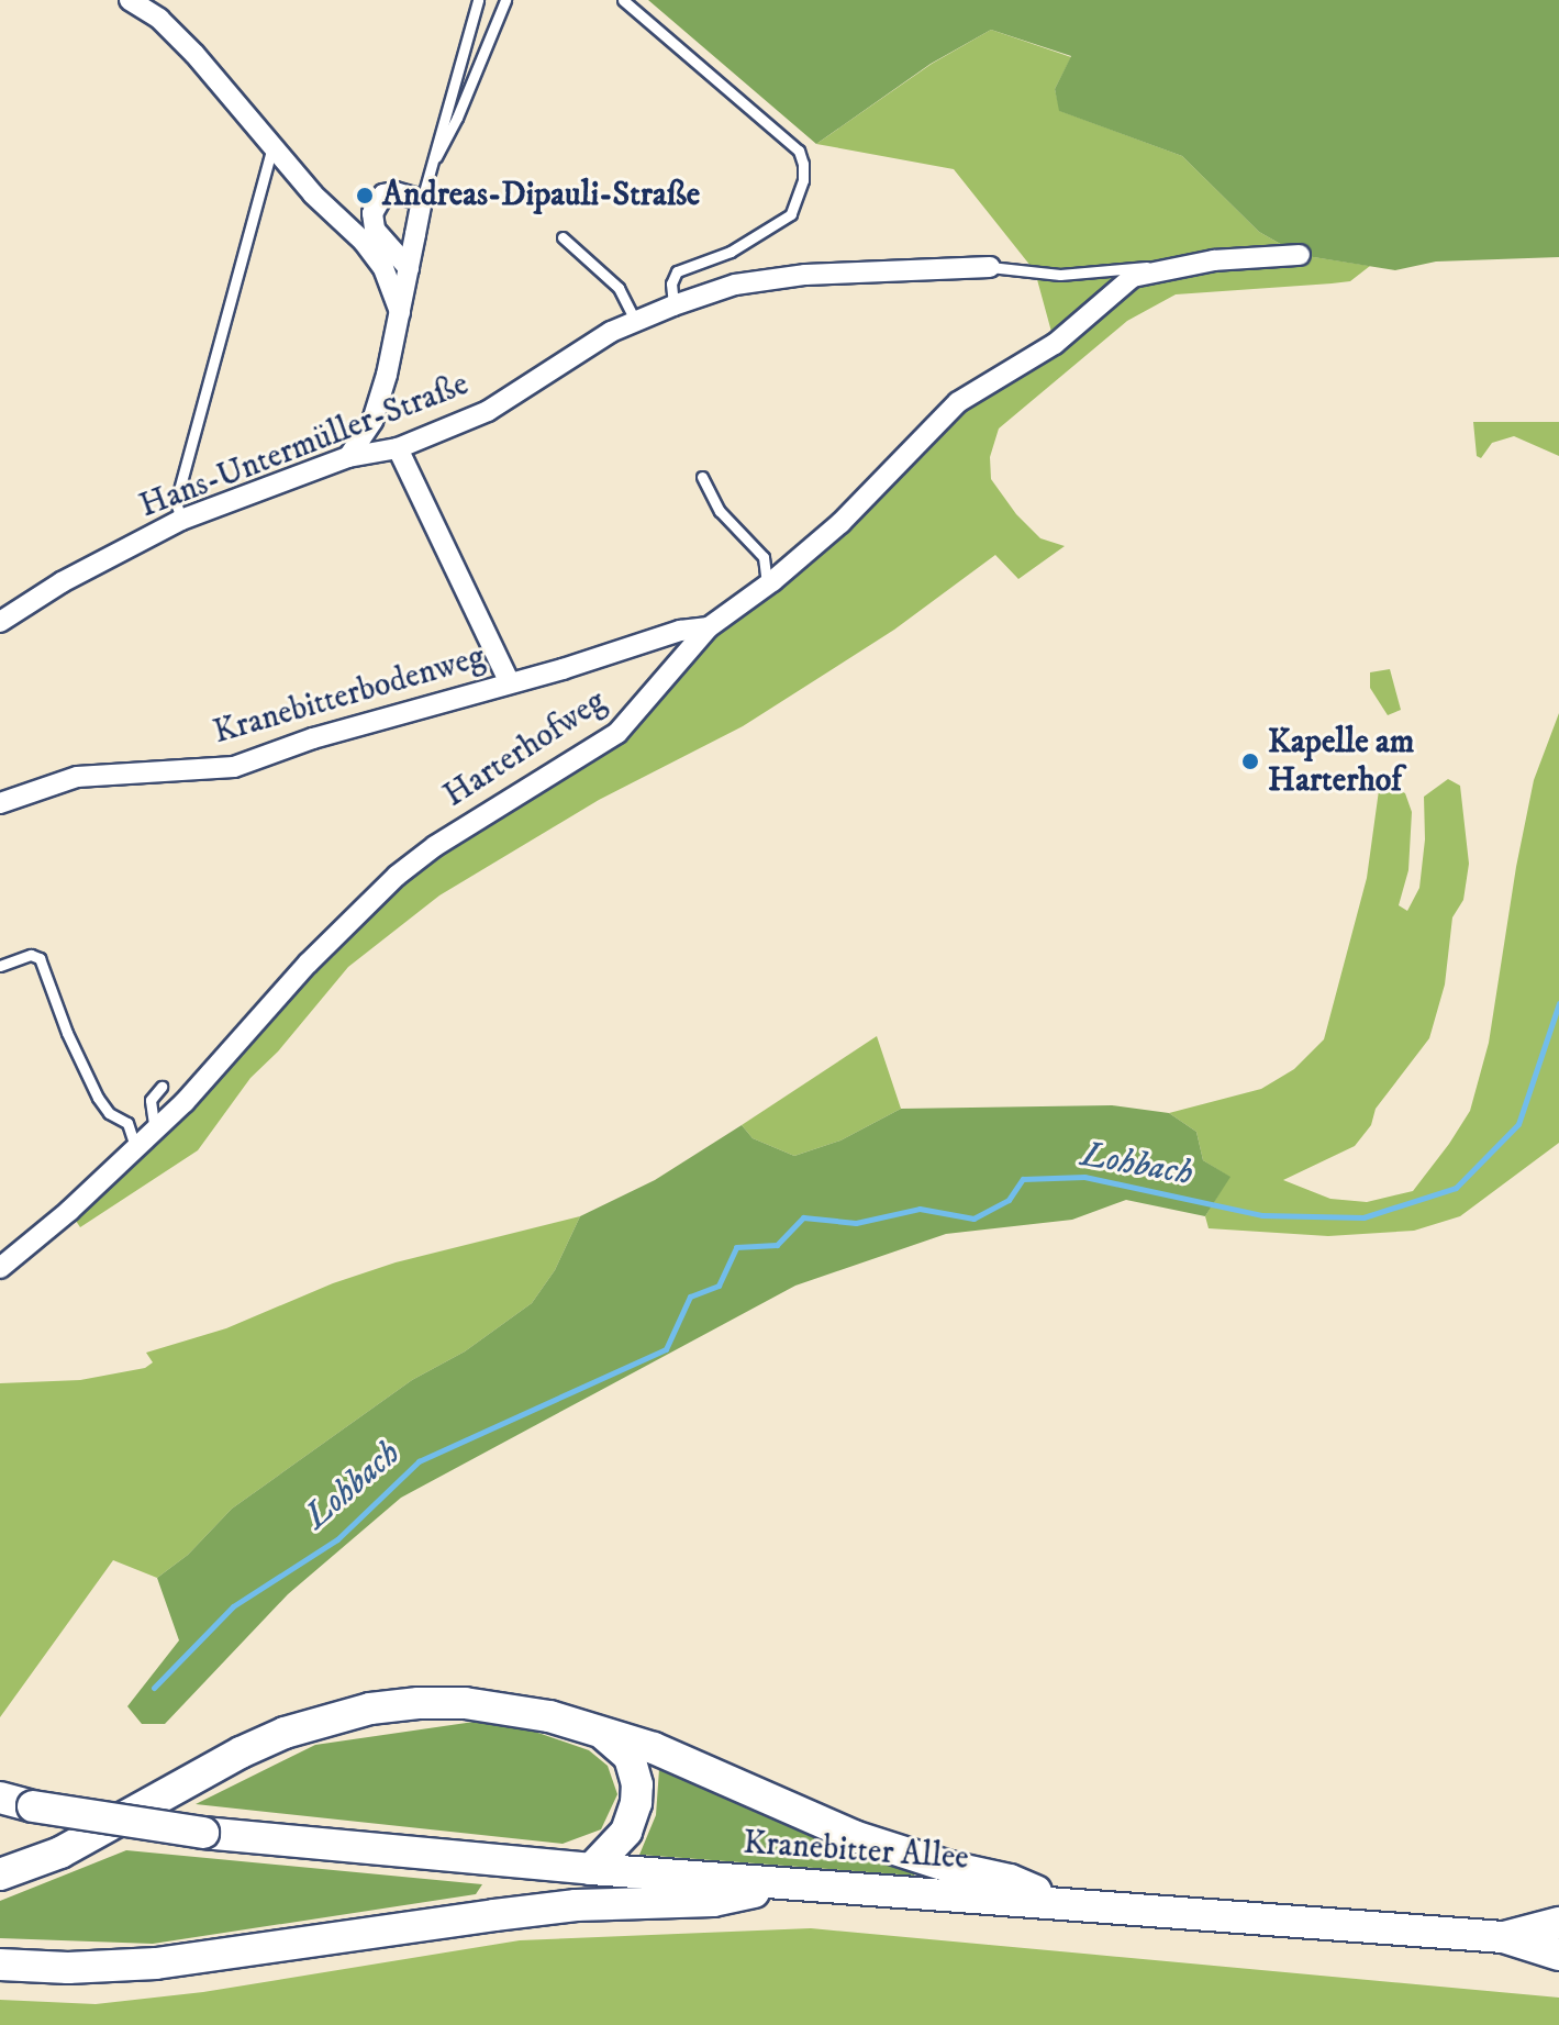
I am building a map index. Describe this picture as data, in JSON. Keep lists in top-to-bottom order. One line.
{"streets":{"main road":["Kranebitter Allee"],"street":["Hans-Untermüller-Straße","Kranebitterbodenweg","Harterhofweg"]},"crossings":[["Hans-Untermüller-Straße","Kranebitterbodenweg"],["Kranebitterbodenweg","Harterhofweg"]],"water":["Lohbach"],"places":["Andreas-Dipauli-Straße","Kapelle am Harterhof"]}
